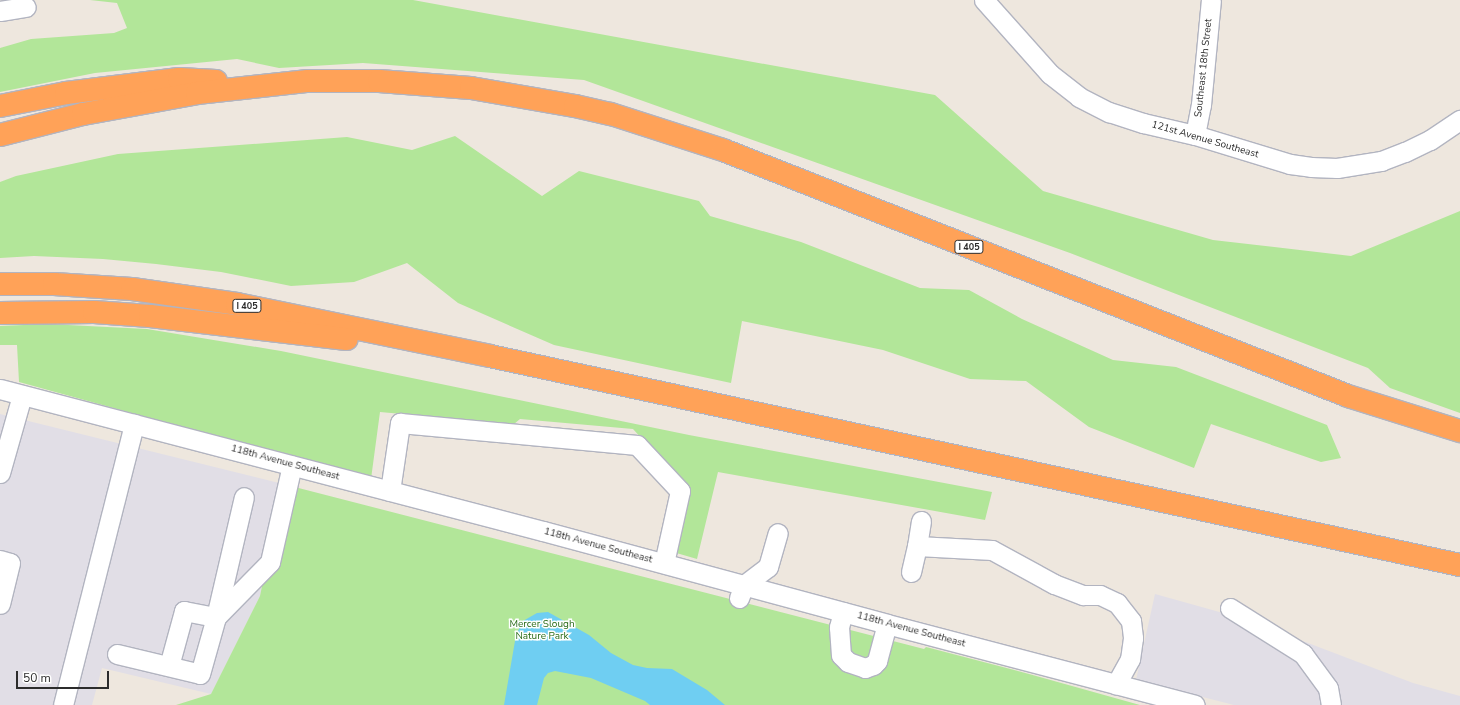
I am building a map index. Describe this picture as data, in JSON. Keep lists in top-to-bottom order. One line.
{"streets":{"highway":["I 405"],"street":["Southeast 18th Street","121st Avenue Southeast","118th Avenue Southeast"]},"crossings":[["Southeast 18th Street","121st Avenue Southeast"]],"parks":["Mercer Slough Nature Park"],"scale_bar":"50 m"}
